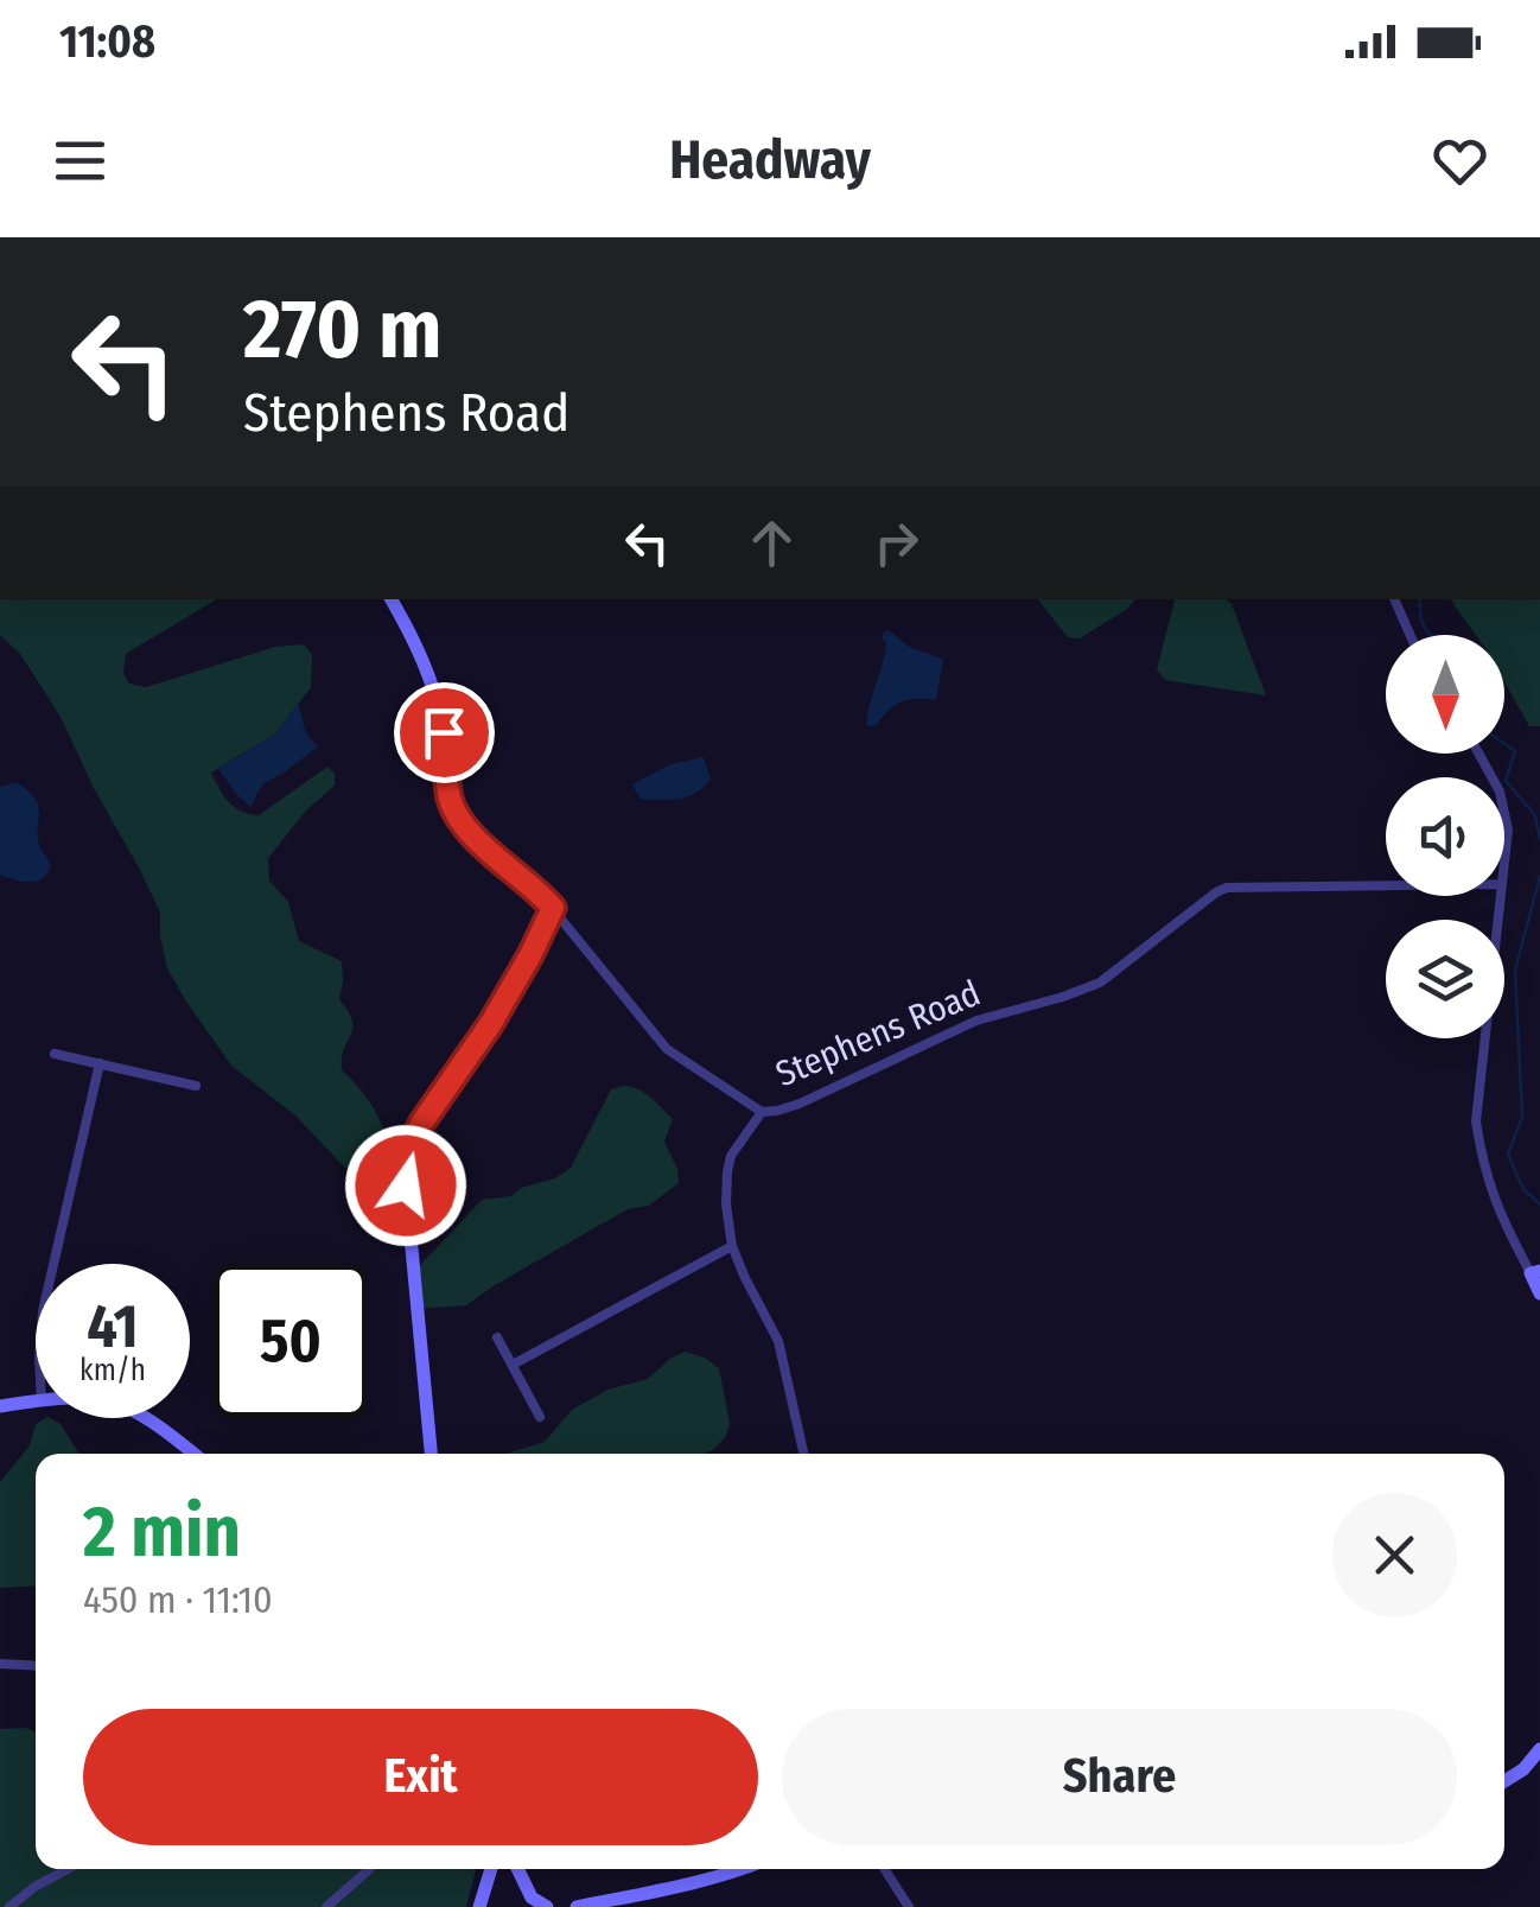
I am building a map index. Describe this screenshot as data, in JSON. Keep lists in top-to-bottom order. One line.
{"streets":{"main road":["Stephens Road"]},"north":"bottom","page":{"status":"11:08","header":"Headway","turn":["270 m","Stephens Road"],"speed":"41 km/h","limit":"50","heading":["2 min","450 m · 11:10"],"buttons":["Exit","Share"]}}
